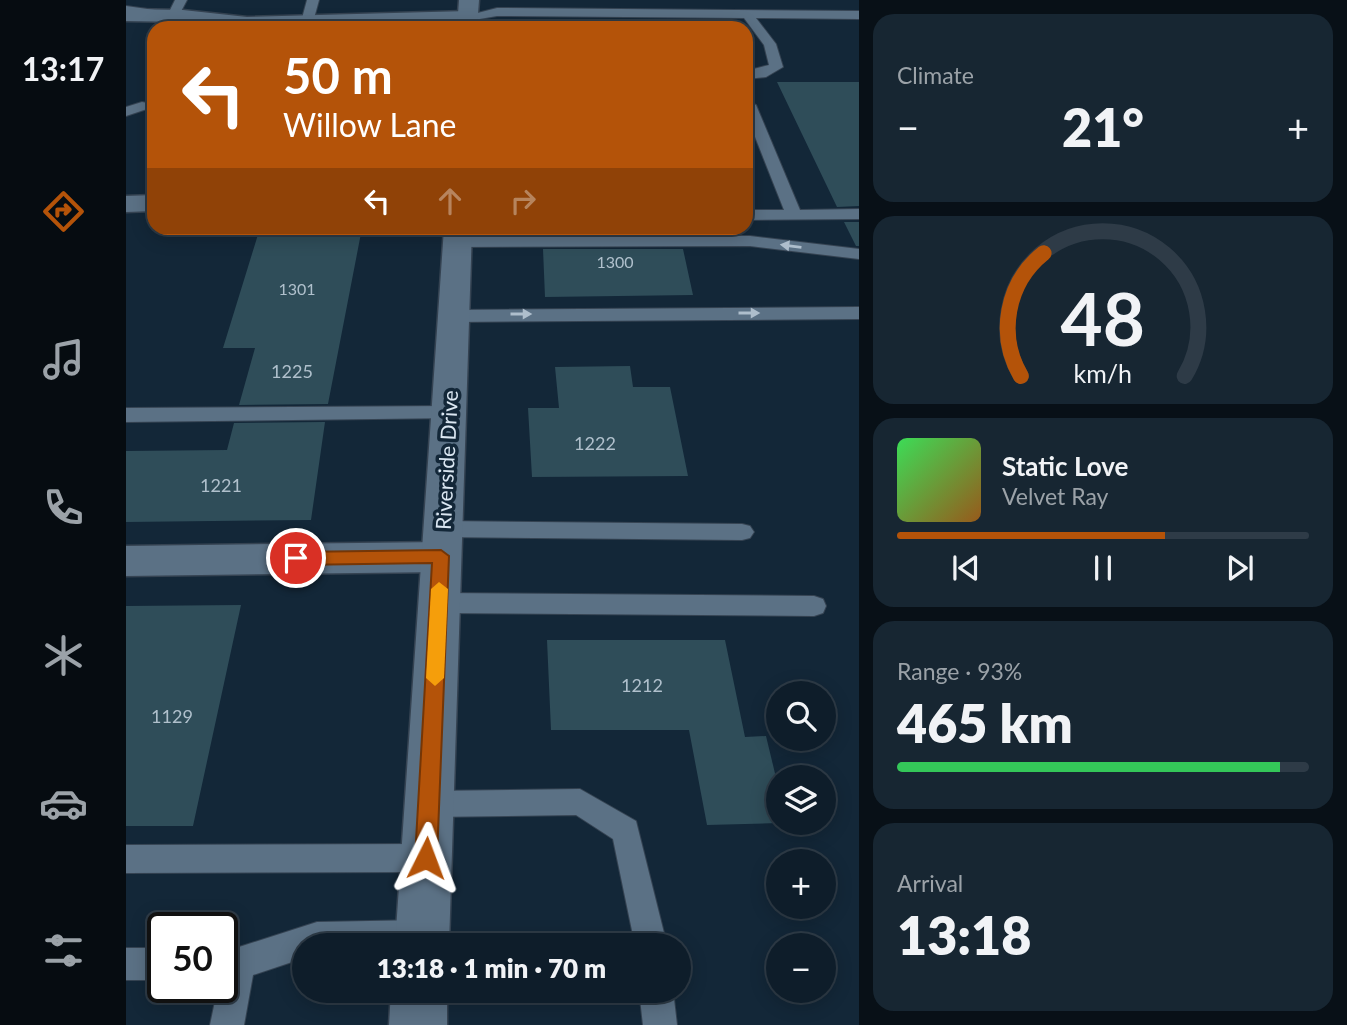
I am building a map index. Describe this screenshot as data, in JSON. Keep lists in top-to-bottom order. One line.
{"streets":{"street":["Riverside Drive"]},"house_numbers":["1300","1301","1225","1222","1221","1212","1129"],"page":{"tabs":"13:17","tile":["Climate",["Range · 93%","465 km"],["Arrival","13:18"]],"turn":["50 m","Willow Lane"],"heat":["−","21°","+"],"song":["Static Love","Velvet Ray"],"map_buttons":["+","−"],"limit":"50","trip":"13:18 · 1 min · 70 m","gauge":["48","km/h"]}}
